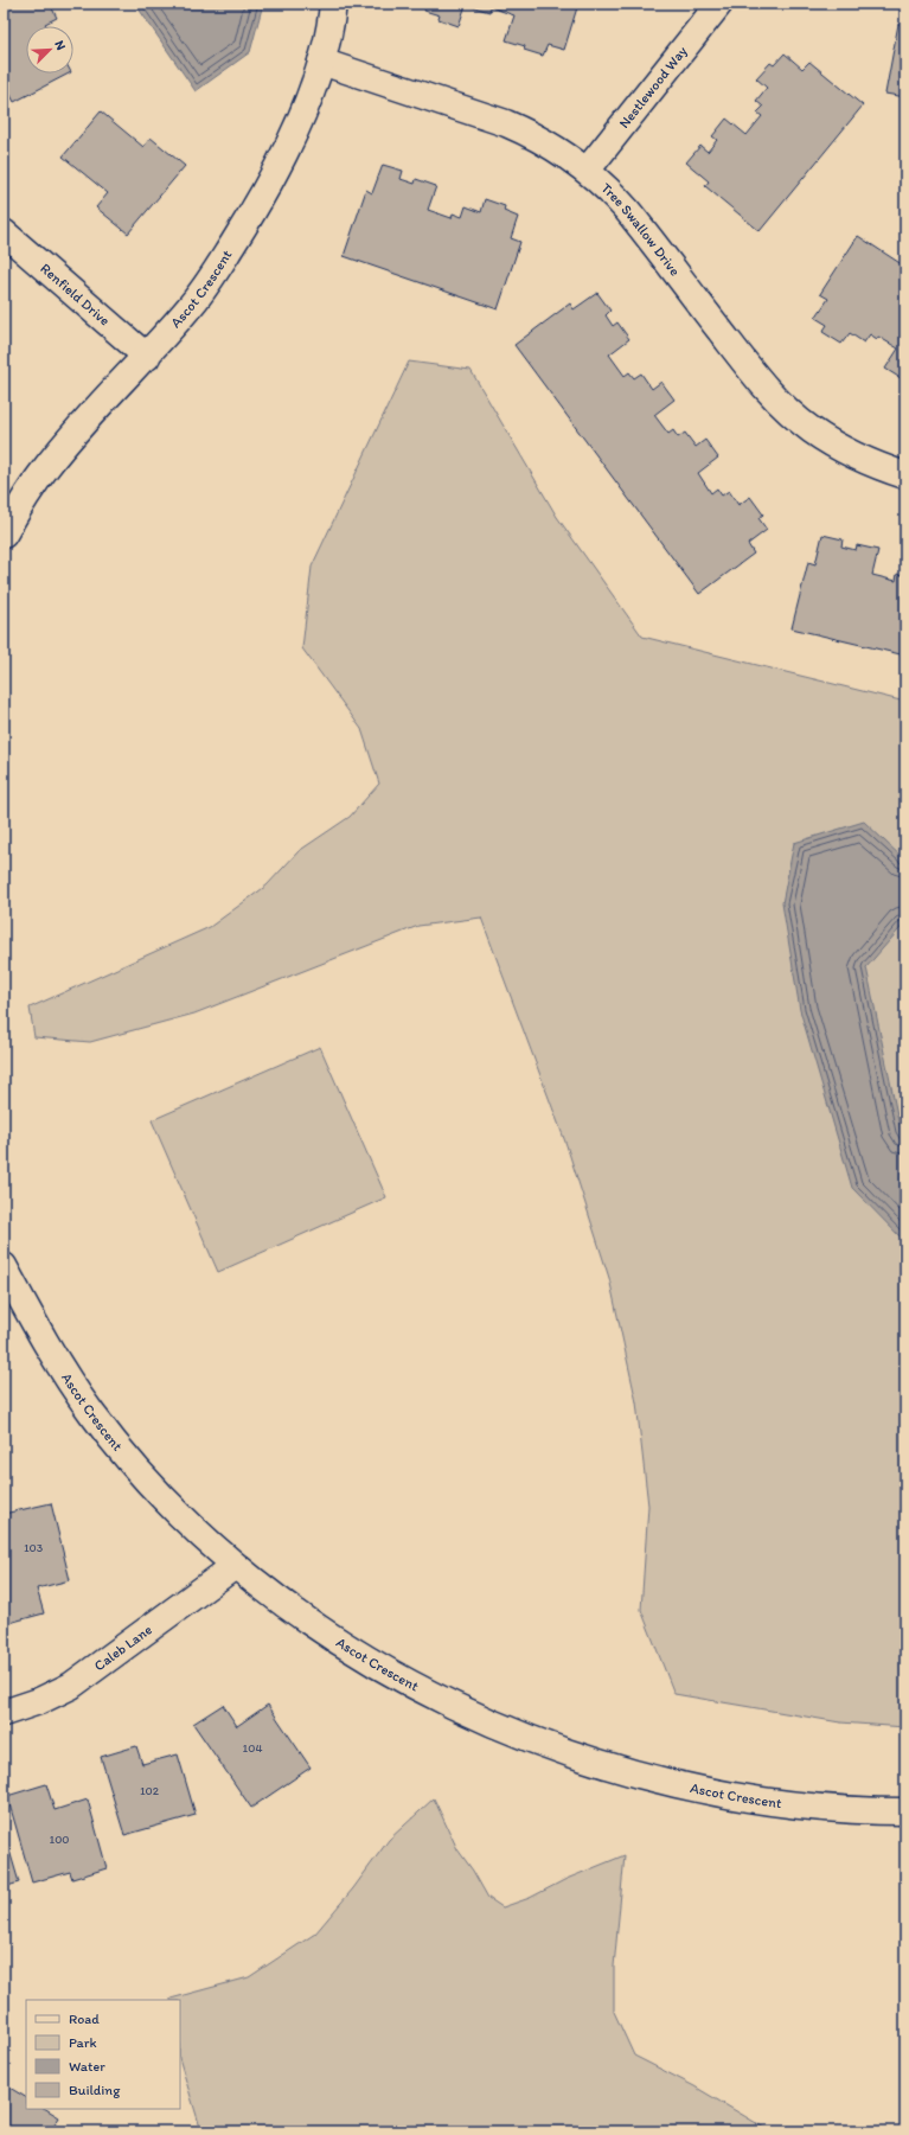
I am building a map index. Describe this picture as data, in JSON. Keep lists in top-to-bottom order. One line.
{"streets":{"street":["Nestlewood Way","Tree Swallow Drive","Ascot Crescent","Renfield Drive","Caleb Lane"]},"crossings":[["Nestlewood Way","Tree Swallow Drive"],["Tree Swallow Drive","Ascot Crescent"],["Ascot Crescent","Renfield Drive"],["Ascot Crescent","Caleb Lane"]],"house_numbers":["103","104","102","100"],"legend":["Road","Park","Water","Building"],"north":"top right"}
